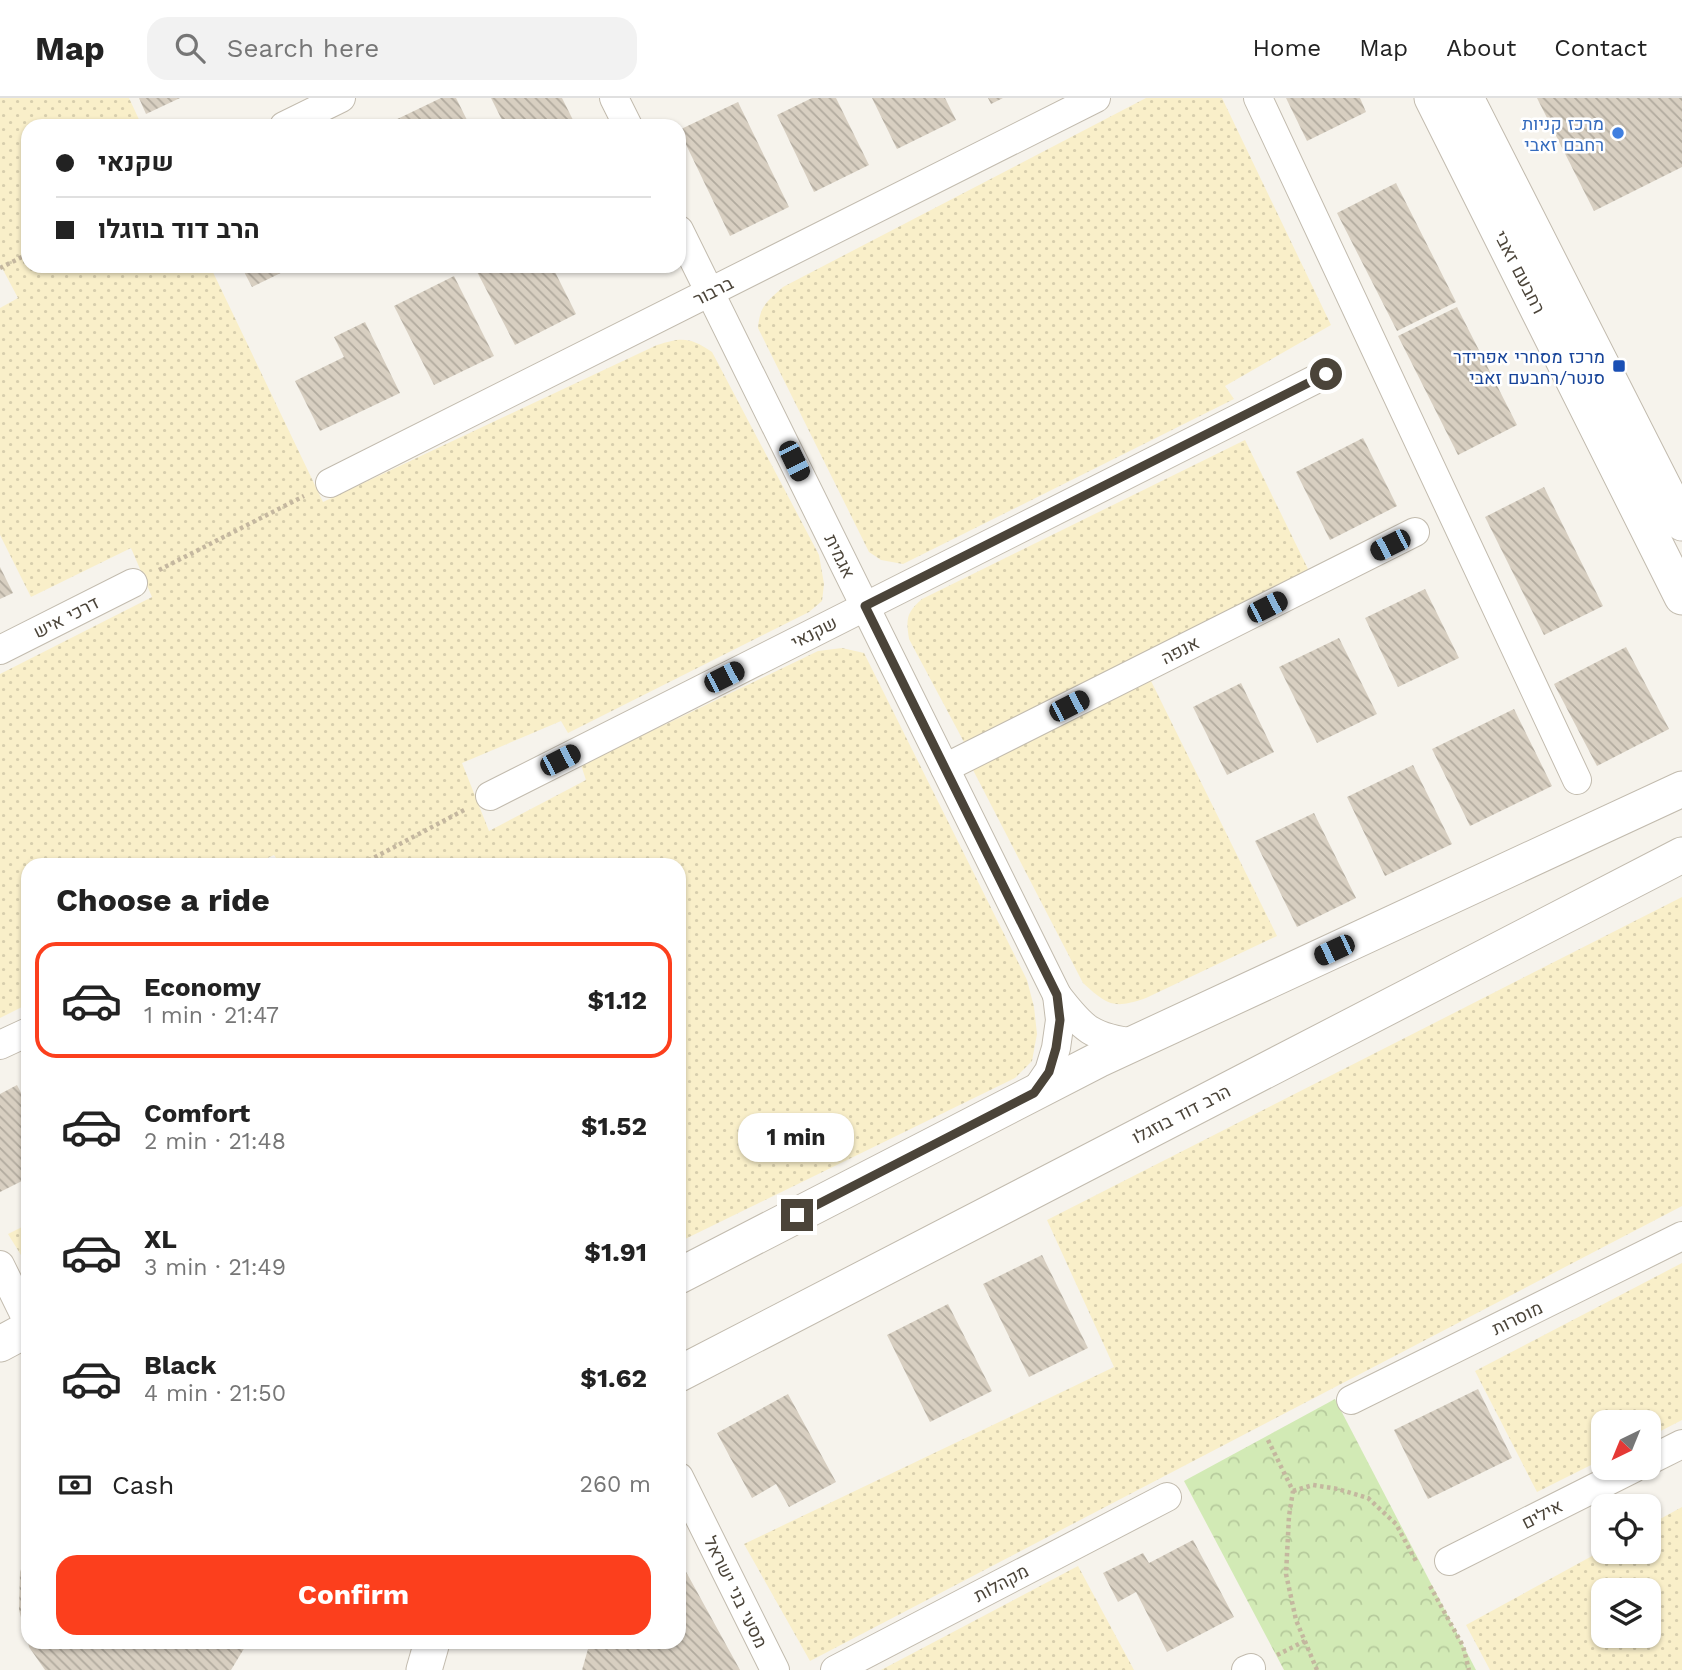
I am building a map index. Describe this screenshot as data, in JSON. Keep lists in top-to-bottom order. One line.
{"streets":{"street":["רחבעם זאבי","ברבור","אגמית","דרכי איש","שקנאי","אנפה","הרב דוד בוזגלו","מוסרות","אילים","מקהלות","מסעי בני ישראל"]},"crossings":[["ברבור","אגמית"],["אגמית","שקנאי"],["אגמית","אנפה"]],"places":{"other":["מרכז קניות רחבם זאבי"],"transit":["מרכז מסחרי אפרידר סנטר/רחבעם זאבי"]},"north":"bottom left","page":{"header":"Map","search":"Search here","nav":["Home","Map","About","Contact"],"banner":["שקנאי","הרב דוד בוזגלו"],"heading":"Choose a ride","list":[{"name":"Economy","note":"1 min · 21:47","value":"$1.12"},{"name":"Comfort","note":"2 min · 21:48","value":"$1.52"},{"name":"XL","note":"3 min · 21:49","value":"$1.91"},{"name":"Black","note":"4 min · 21:50","value":"$1.62"}],"bubble":"1 min","pay":["Cash","260 m"],"buttons":"Confirm"}}
